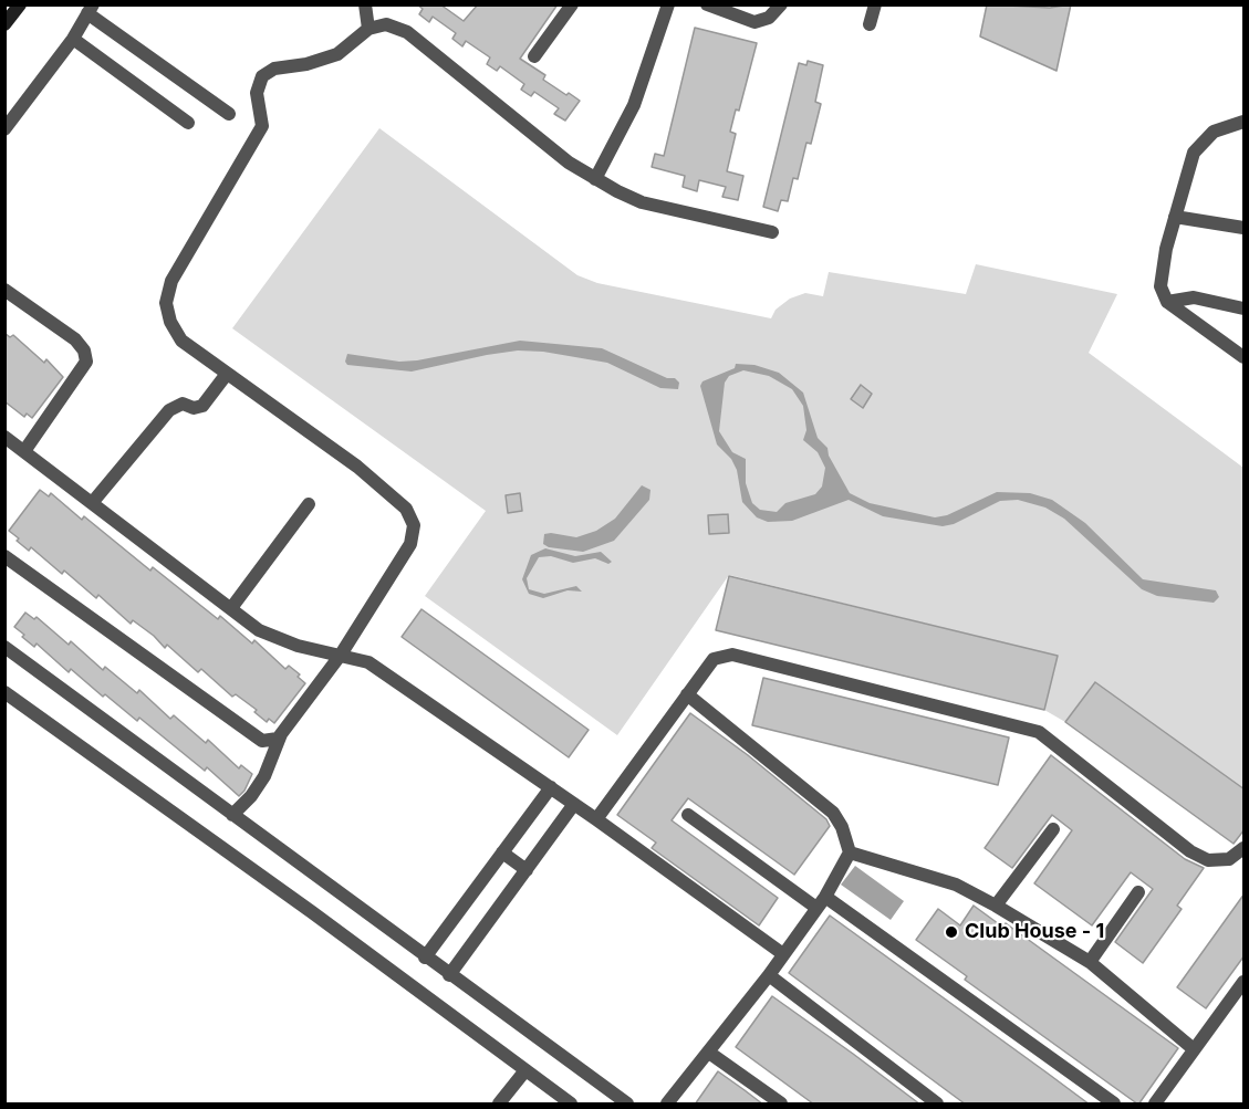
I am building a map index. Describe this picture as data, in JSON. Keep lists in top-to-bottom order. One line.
{"places":["Club House - 1"]}
